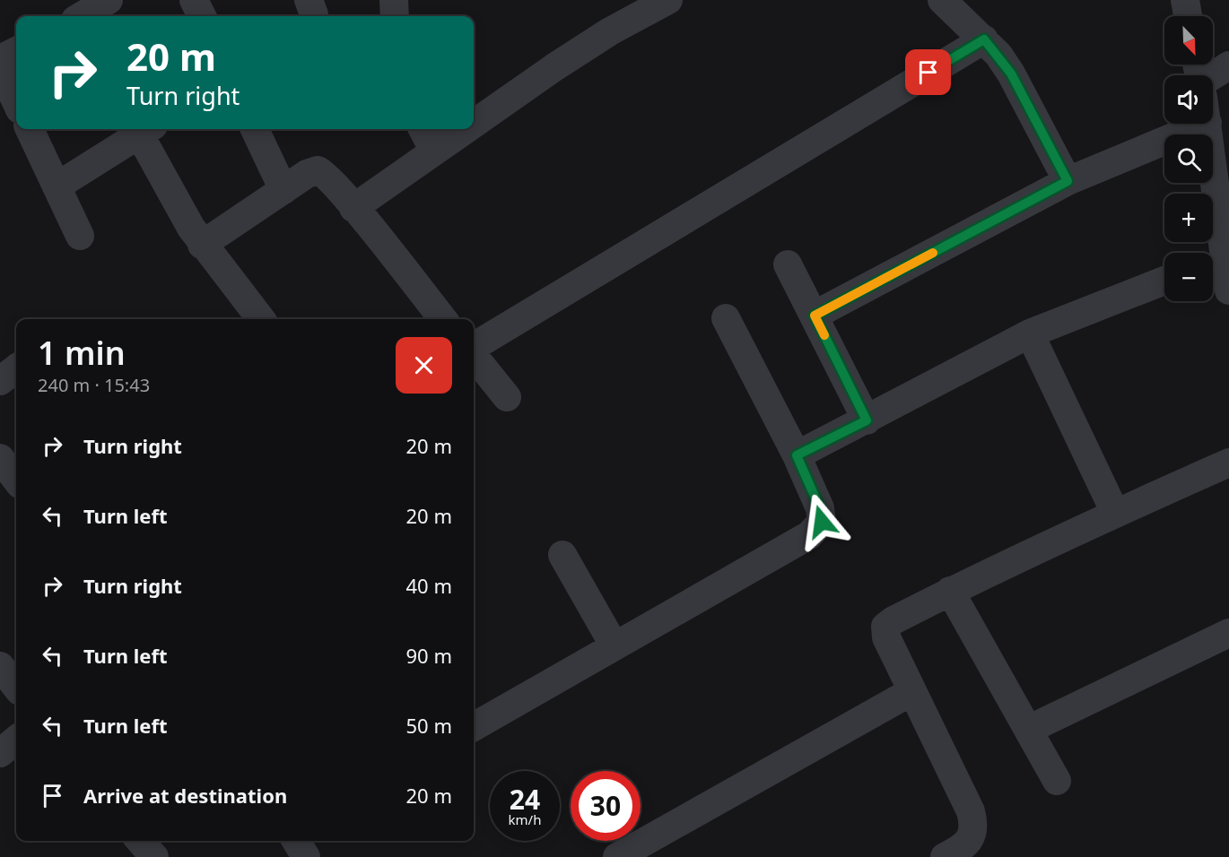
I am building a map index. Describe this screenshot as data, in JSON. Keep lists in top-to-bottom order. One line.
{"north":"bottom right","page":{"map_buttons":["+","−"],"turn":["20 m","Turn right"],"heading":["1 min","240 m · 15:43"],"list":[{"name":"Turn right","value":"20 m"},{"name":"Turn left","value":"20 m"},{"name":"Turn right","value":"40 m"},{"name":"Turn left","value":"90 m"},{"name":"Turn left","value":"50 m"},{"name":"Arrive at destination","value":"20 m"}],"speed":"24 km/h","limit":"30"}}
